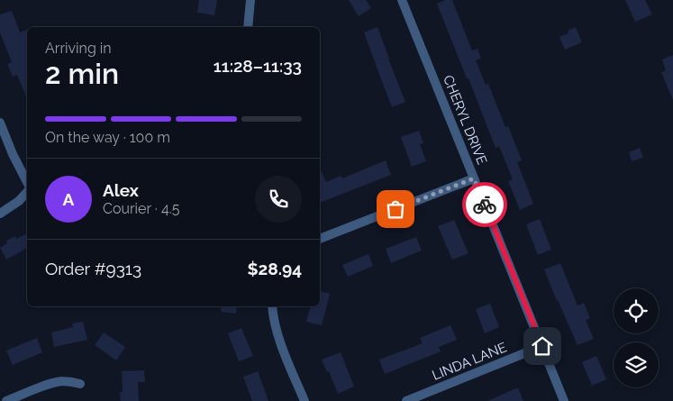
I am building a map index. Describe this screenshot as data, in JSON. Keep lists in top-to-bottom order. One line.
{"streets":{"street":["CHERYL DRIVE","LINDA LANE"]},"crossings":[["CHERYL DRIVE","LINDA LANE"]],"page":{"heading":["2 min","Arriving in","11:28–11:33"],"panel":["Alex","Courier · 4.5","Order #9313","$28.94"],"bar":"On the way · 100 m","round":"A"}}
